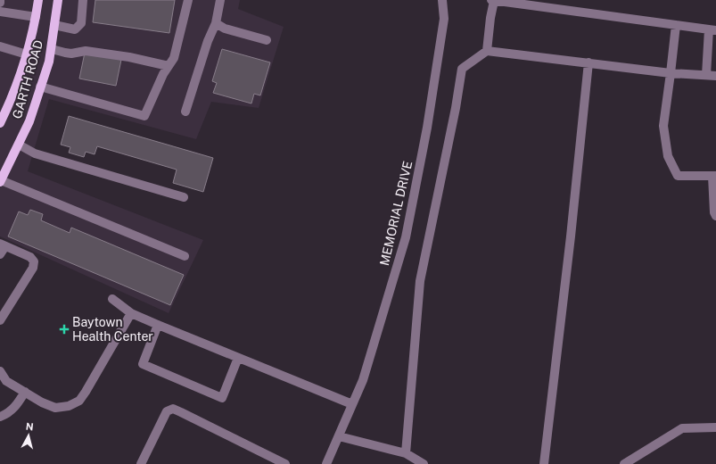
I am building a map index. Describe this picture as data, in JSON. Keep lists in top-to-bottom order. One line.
{"streets":{"main road":["GARTH ROAD"],"street":["MEMORIAL DRIVE"]},"places":{"health":["Baytown Health Center"]},"north":"top"}
